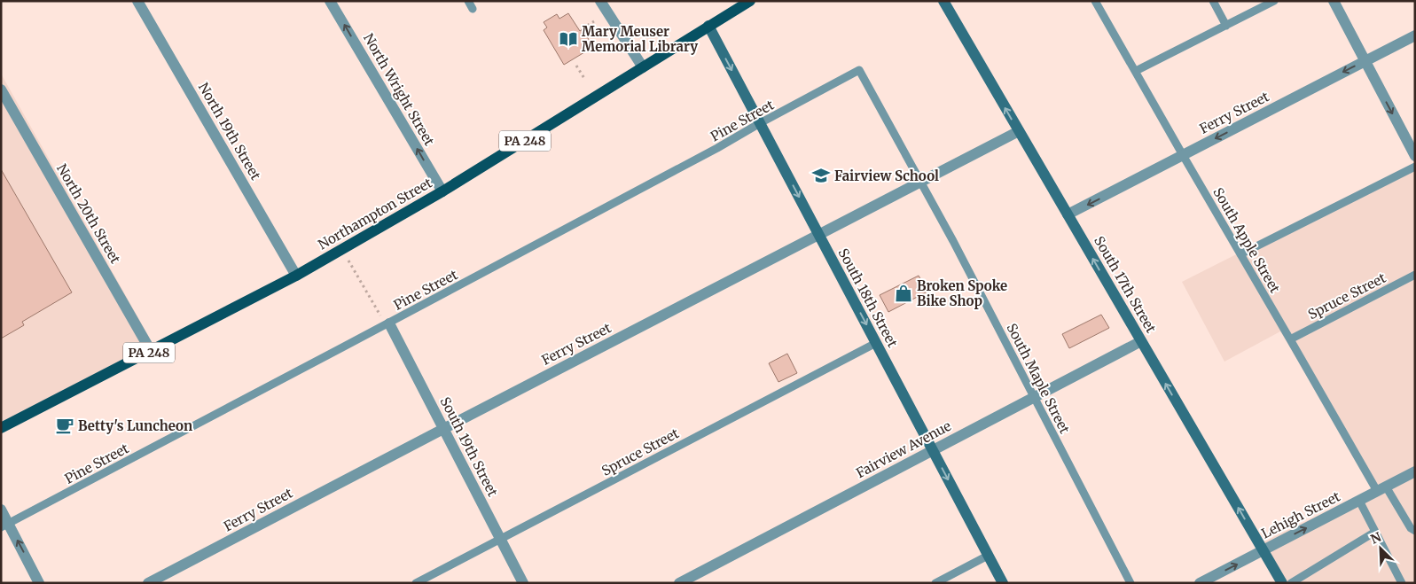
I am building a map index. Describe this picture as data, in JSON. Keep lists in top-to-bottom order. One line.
{"streets":{"main road":["PA 248","Northampton Street"],"street":["North Wright Street","Ferry Street","North 19th Street","North 20th Street","South 17th Street","South 18th Street","South 19th Street","Fairview Avenue","Lehigh Street"],"lane":["Pine Street","South Apple Street","Spruce Street","South Maple Street"]},"crossings":[["North Wright Street","Northampton Street"],["Ferry Street","South Apple Street"],["Ferry Street","South 17th Street"],["Ferry Street","South 18th Street"],["Ferry Street","South Maple Street"],["Ferry Street","South 19th Street"],["Pine Street","South 18th Street"],["Pine Street","South Maple Street"],["Pine Street","South 19th Street"],["North 19th Street","Northampton Street"],["North 20th Street","Northampton Street"],["Northampton Street","South 18th Street"],["South Apple Street","Spruce Street"],["South Apple Street","Lehigh Street"],["South 17th Street","Fairview Avenue"],["South 17th Street","Lehigh Street"],["Spruce Street","South 18th Street"],["Spruce Street","South 19th Street"],["South 18th Street","Fairview Avenue"],["South Maple Street","Fairview Avenue"]],"one_way":["North Wright Street","South 17th Street","South 18th Street","Lehigh Street"],"places":{"library":["Mary Meuser Memorial Library"],"school or university":["Fairview School"],"shop":["Broken Spoke Bike Shop"],"cafe":["Betty's Luncheon"]},"north":"top left"}
